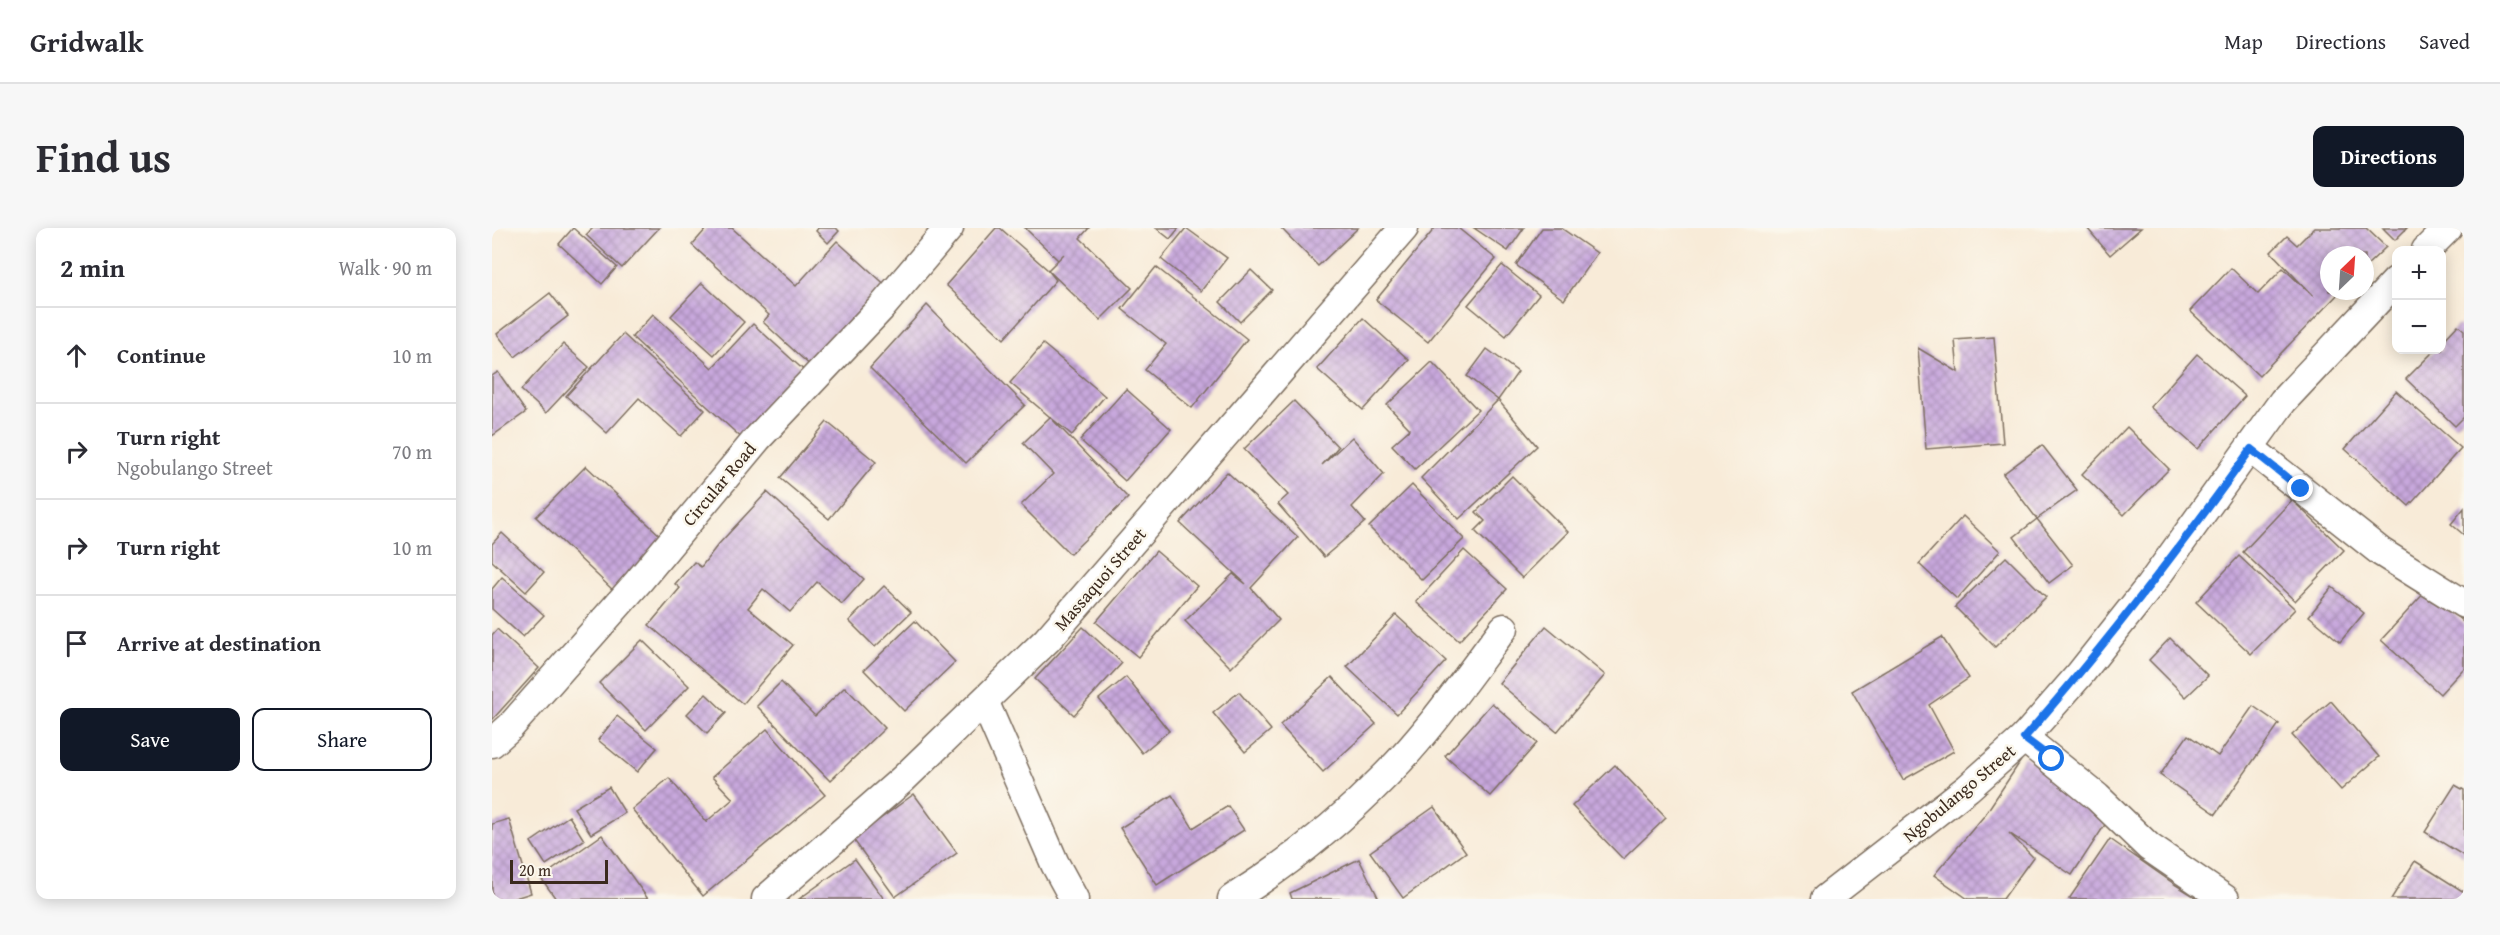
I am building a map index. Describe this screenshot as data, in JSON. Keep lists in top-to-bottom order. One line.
{"streets":{"street":["Circular Road","Massaquoi Street","Ngobulango Street"]},"scale_bar":"20 m","north":"top right","page":{"header":"Gridwalk","nav":["Map","Directions","Saved"],"title":"Find us","buttons":["Directions",["Save","Share"]],"heading":["2 min","Walk · 90 m"],"map_buttons":["+","−"],"list":[["Continue","10 m"],["Turn right","Ngobulango Street","70 m"],["Turn right","10 m"],"Arrive at destination"],"scale":"20 m"}}
